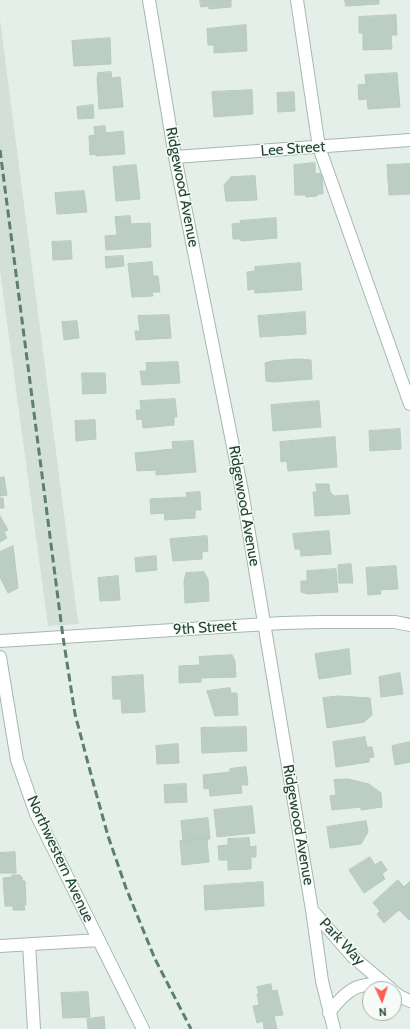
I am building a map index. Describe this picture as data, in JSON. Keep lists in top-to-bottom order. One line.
{"streets":{"street":["Lee Street","Ridgewood Avenue","9th Street","Northwestern Avenue","Park Way"]},"crossings":[["Lee Street","Ridgewood Avenue"],["Ridgewood Avenue","9th Street"],["Ridgewood Avenue","Park Way"]],"north":"bottom"}
